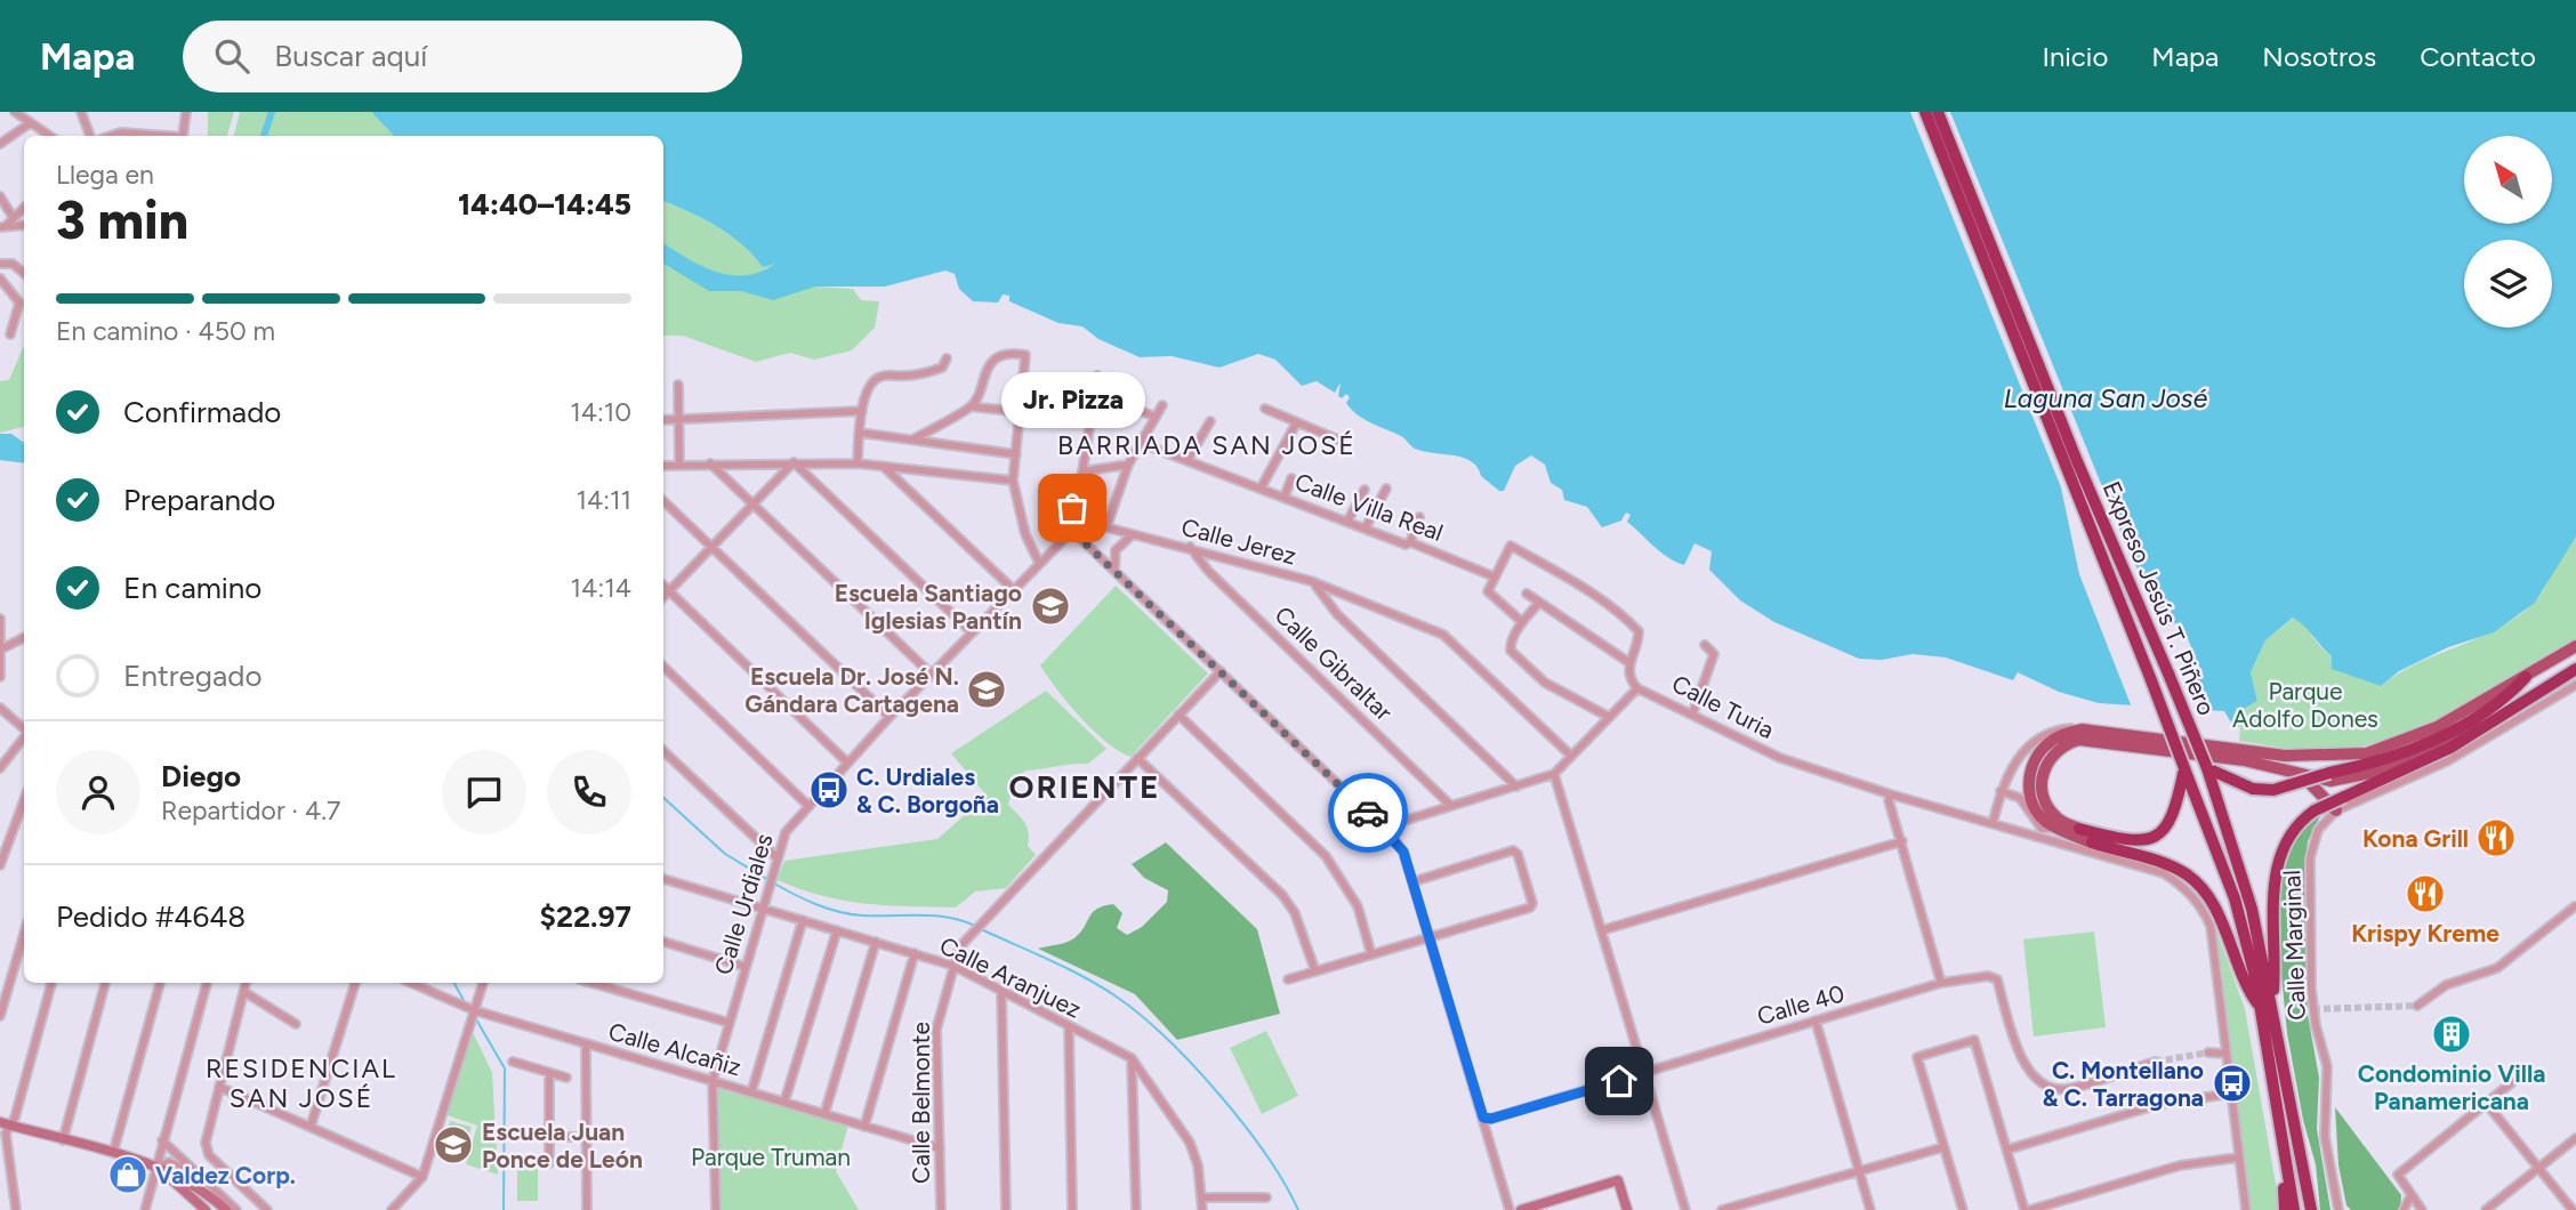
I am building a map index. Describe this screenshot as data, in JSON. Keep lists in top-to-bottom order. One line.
{"streets":{"highway":["Expreso Jesús T. Piñero"],"street":["Calle Villa Real","Calle Jerez","Calle Gibraltar","Calle Turia","Calle Urdiales","Calle Marginal","Calle Aranjuez","Calle 40","Calle Alcañiz","Calle Belmonte"]},"crossings":[["Calle Jerez","Calle Gibraltar"],["Calle Jerez","Calle Turia"],["Calle Gibraltar","Calle Turia"],["Calle Urdiales","Calle Aranjuez"],["Calle Urdiales","Calle Alcañiz"],["Calle Aranjuez","Calle Belmonte"],["Calle Alcañiz","Calle Belmonte"]],"districts":["BARRIADA SAN JOSÉ","ORIENTE","RESIDENCIAL SAN JOSÉ"],"water":["Laguna San José"],"parks":["Parque Adolfo Dones","Parque Truman"],"places":{"other":["Jr. Pizza"],"school or university":["Escuela Santiago Iglesias Pantín","Escuela Dr. José N. Gándara Cartagena","Escuela Juan Ponce de León"],"bus stop":["C. Urdiales & C. Borgoña","C. Montellano & C. Tarragona"],"restaurant":["Kona Grill","Krispy Kreme"],"building":["Condominio Villa Panamericana"],"shop":["Valdez Corp."]},"north":"top left","page":{"header":"Mapa","search":"Buscar aquí","nav":["Inicio","Mapa","Nosotros","Contacto"],"heading":["3 min","Llega en","14:40–14:45"],"panel":["Diego","Repartidor · 4.7","Pedido #4648","$22.97"],"bar":"En camino · 450 m","list":[["Confirmado","14:10"],["Preparando","14:11"],["En camino","14:14"],"Entregado"],"bubble":"Jr. Pizza"}}
